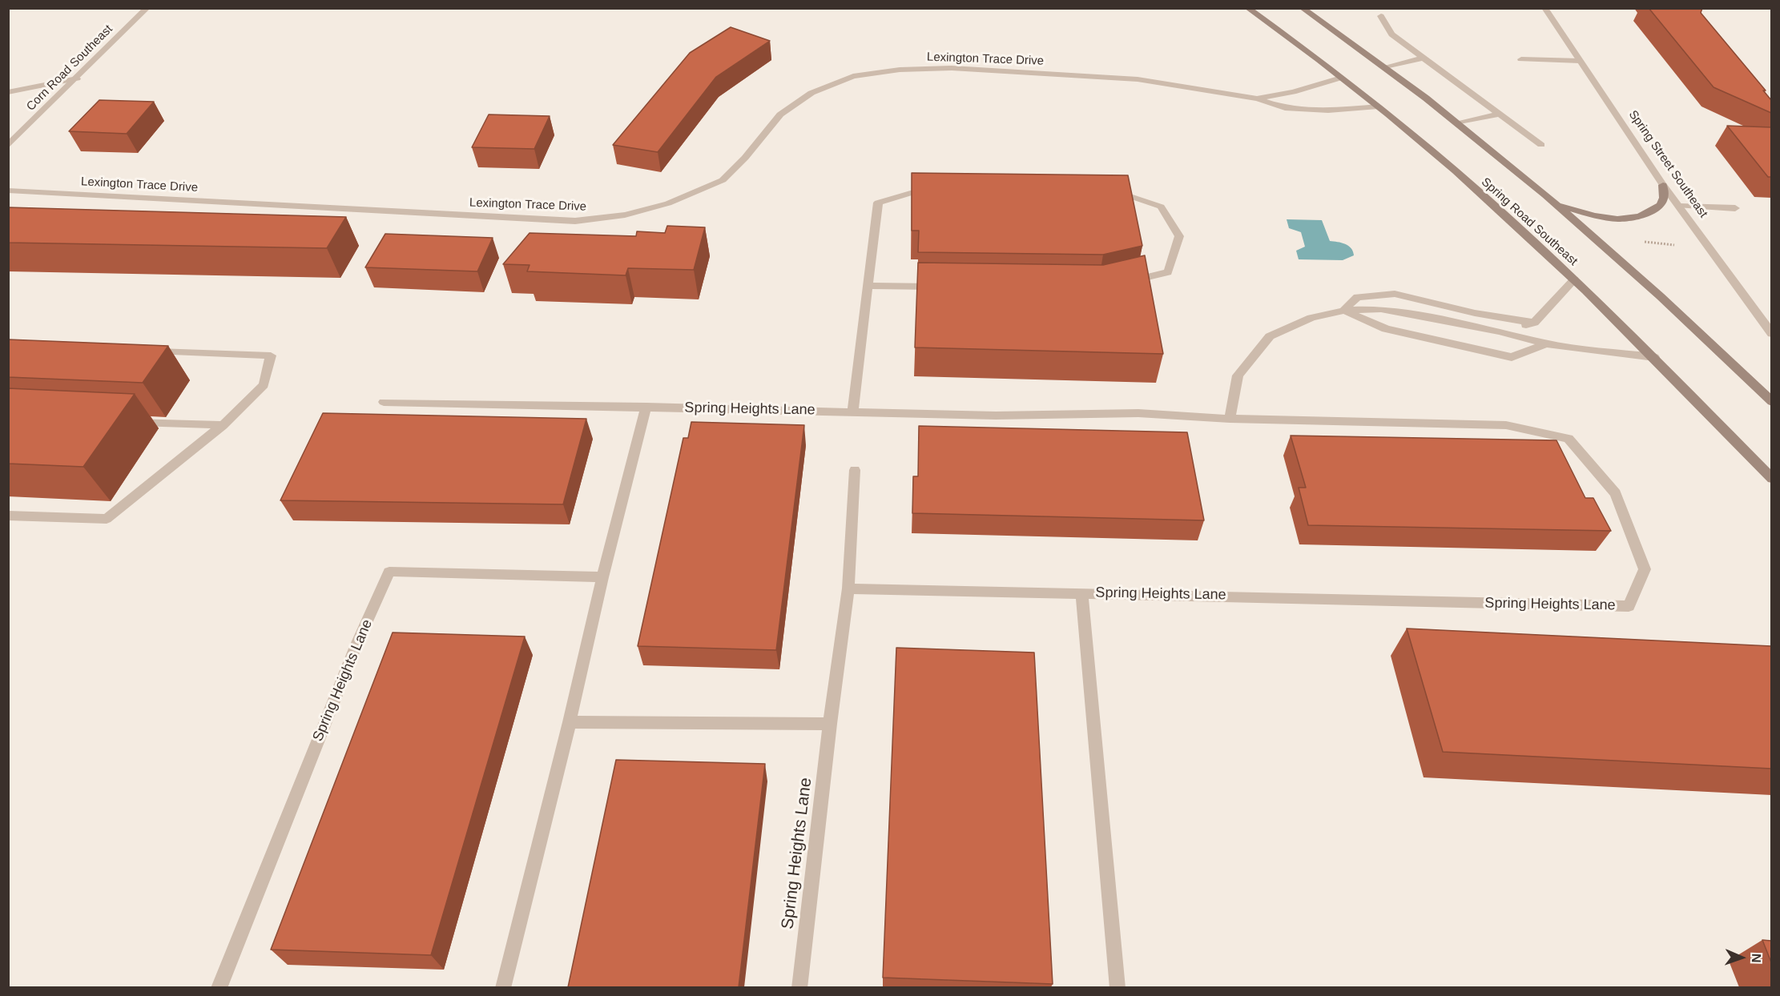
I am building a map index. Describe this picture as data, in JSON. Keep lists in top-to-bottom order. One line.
{"streets":{"main road":["Spring Road Southeast"],"street":["Lexington Trace Drive","Corn Road Southeast","Spring Street Southeast","Spring Heights Lane"]},"crossings":[["Lexington Trace Drive","Spring Road Southeast"]],"north":"right"}
